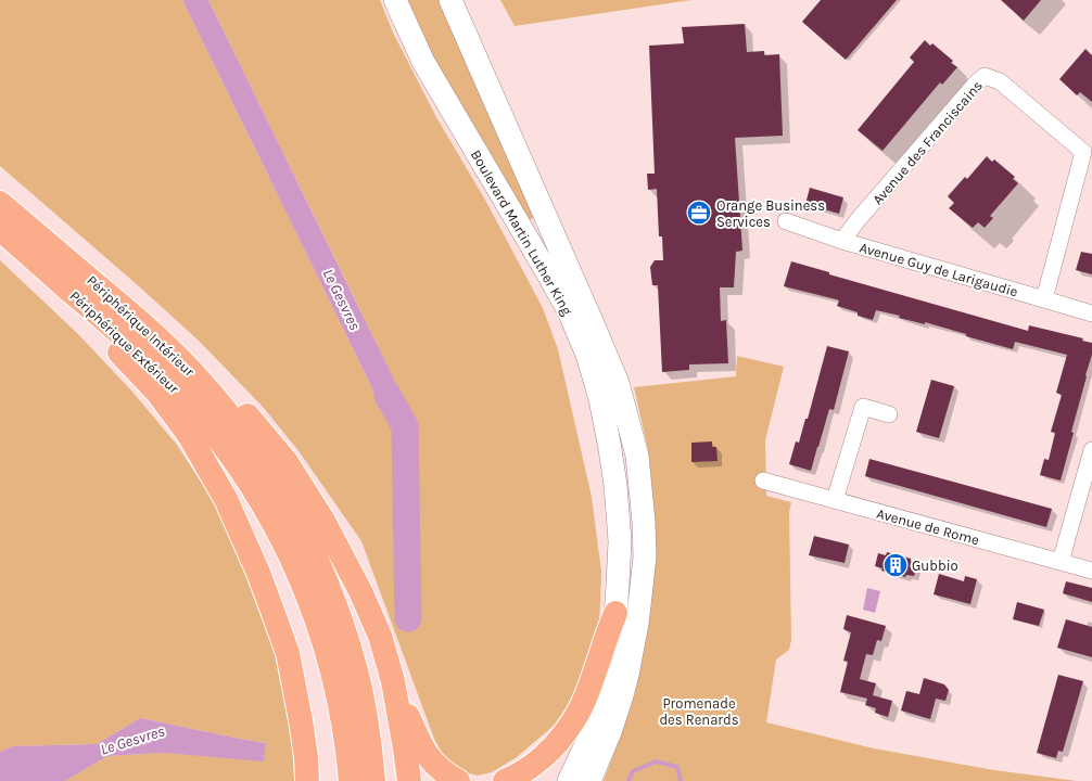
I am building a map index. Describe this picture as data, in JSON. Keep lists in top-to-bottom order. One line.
{"streets":{"highway":["Périphérique Intérieur","Périphérique Extérieur"],"main road":["Boulevard Martin Luther King"],"street":["Avenue des Franciscains","Avenue Guy de Larigaudie","Avenue de Rome"]},"crossings":[["Avenue des Franciscains","Avenue Guy de Larigaudie"]],"water":["Le Gesvres"],"parks":["Promenade des Renards"],"places":{"office":["Orange Business Services"],"building":["Gubbio"]}}
